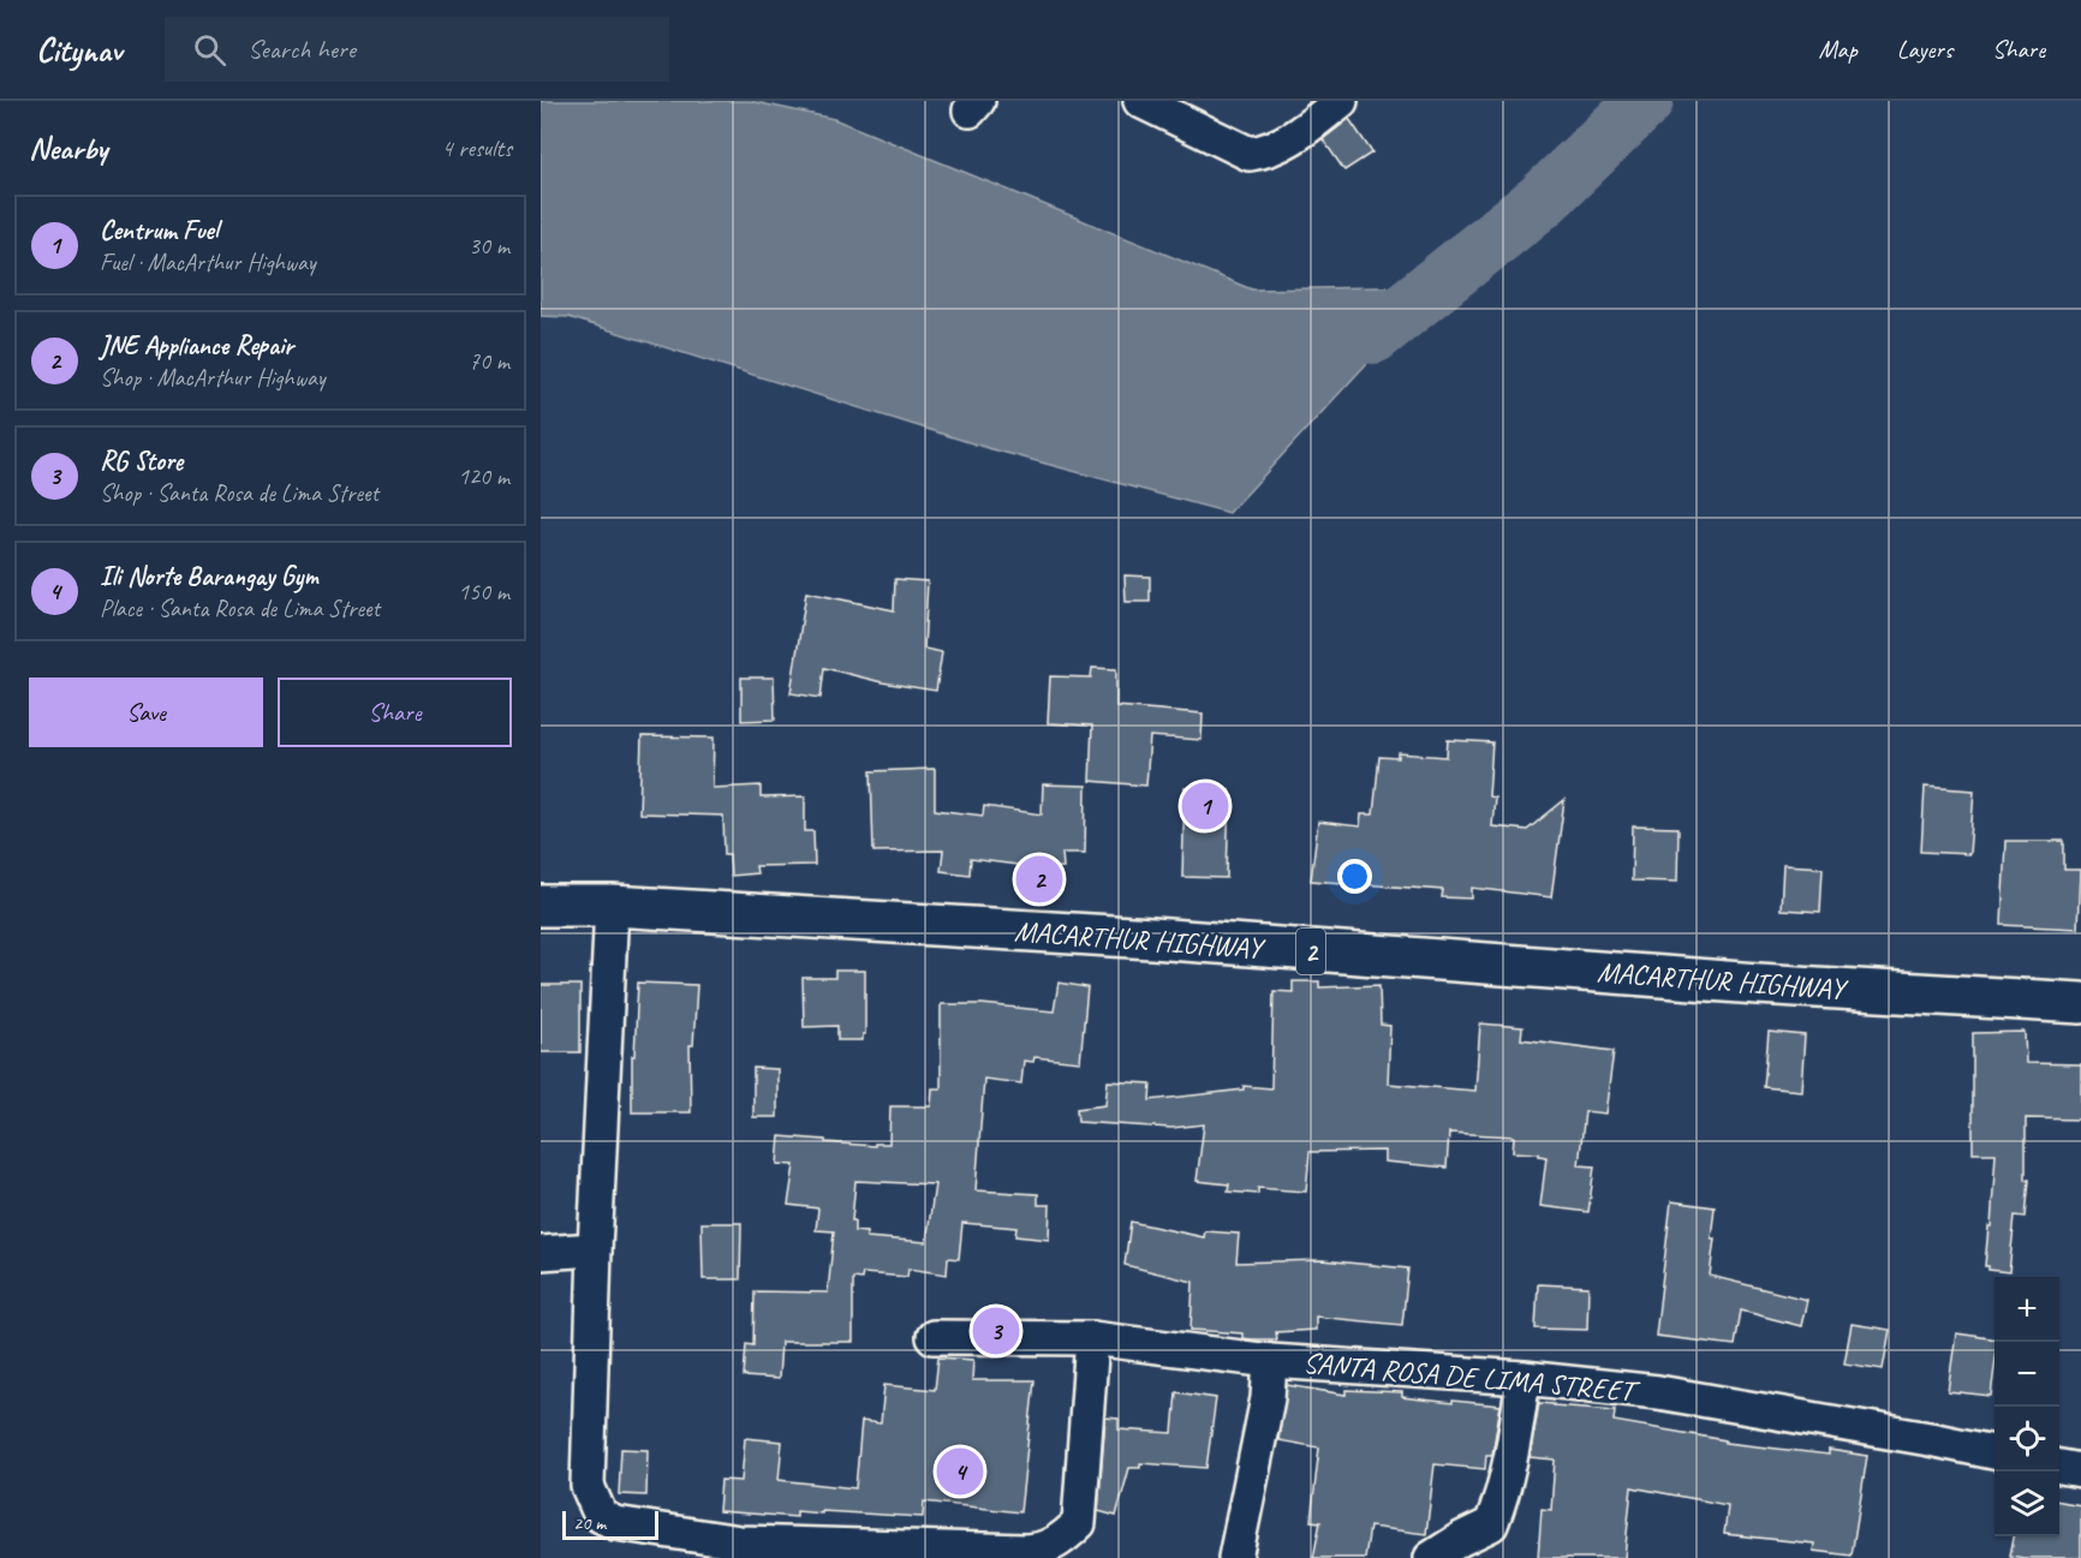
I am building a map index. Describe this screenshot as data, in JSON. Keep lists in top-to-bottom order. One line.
{"streets":{"highway":["MACARTHUR HIGHWAY","2"],"street":["SANTA ROSA DE LIMA STREET"]},"scale_bar":"20 m","page":{"header":"Citynav","search":"Search here","nav":["Map","Layers","Share"],"heading":["Nearby","4 results"],"list":[{"mark":"1","name":"Centrum Fuel","note":"Fuel · MacArthur Highway","value":"30 m"},{"mark":"2","name":"JNE Appliance Repair","note":"Shop · MacArthur Highway","value":"70 m"},{"mark":"3","name":"RG Store","note":"Shop · Santa Rosa de Lima Street","value":"120 m"},{"mark":"4","name":"Ili Norte Barangay Gym","note":"Place · Santa Rosa de Lima Street","value":"150 m"}],"buttons":["Save","Share"],"pins":["1","2","3","4"],"map_buttons":["+","−"],"scale":"20 m"}}
